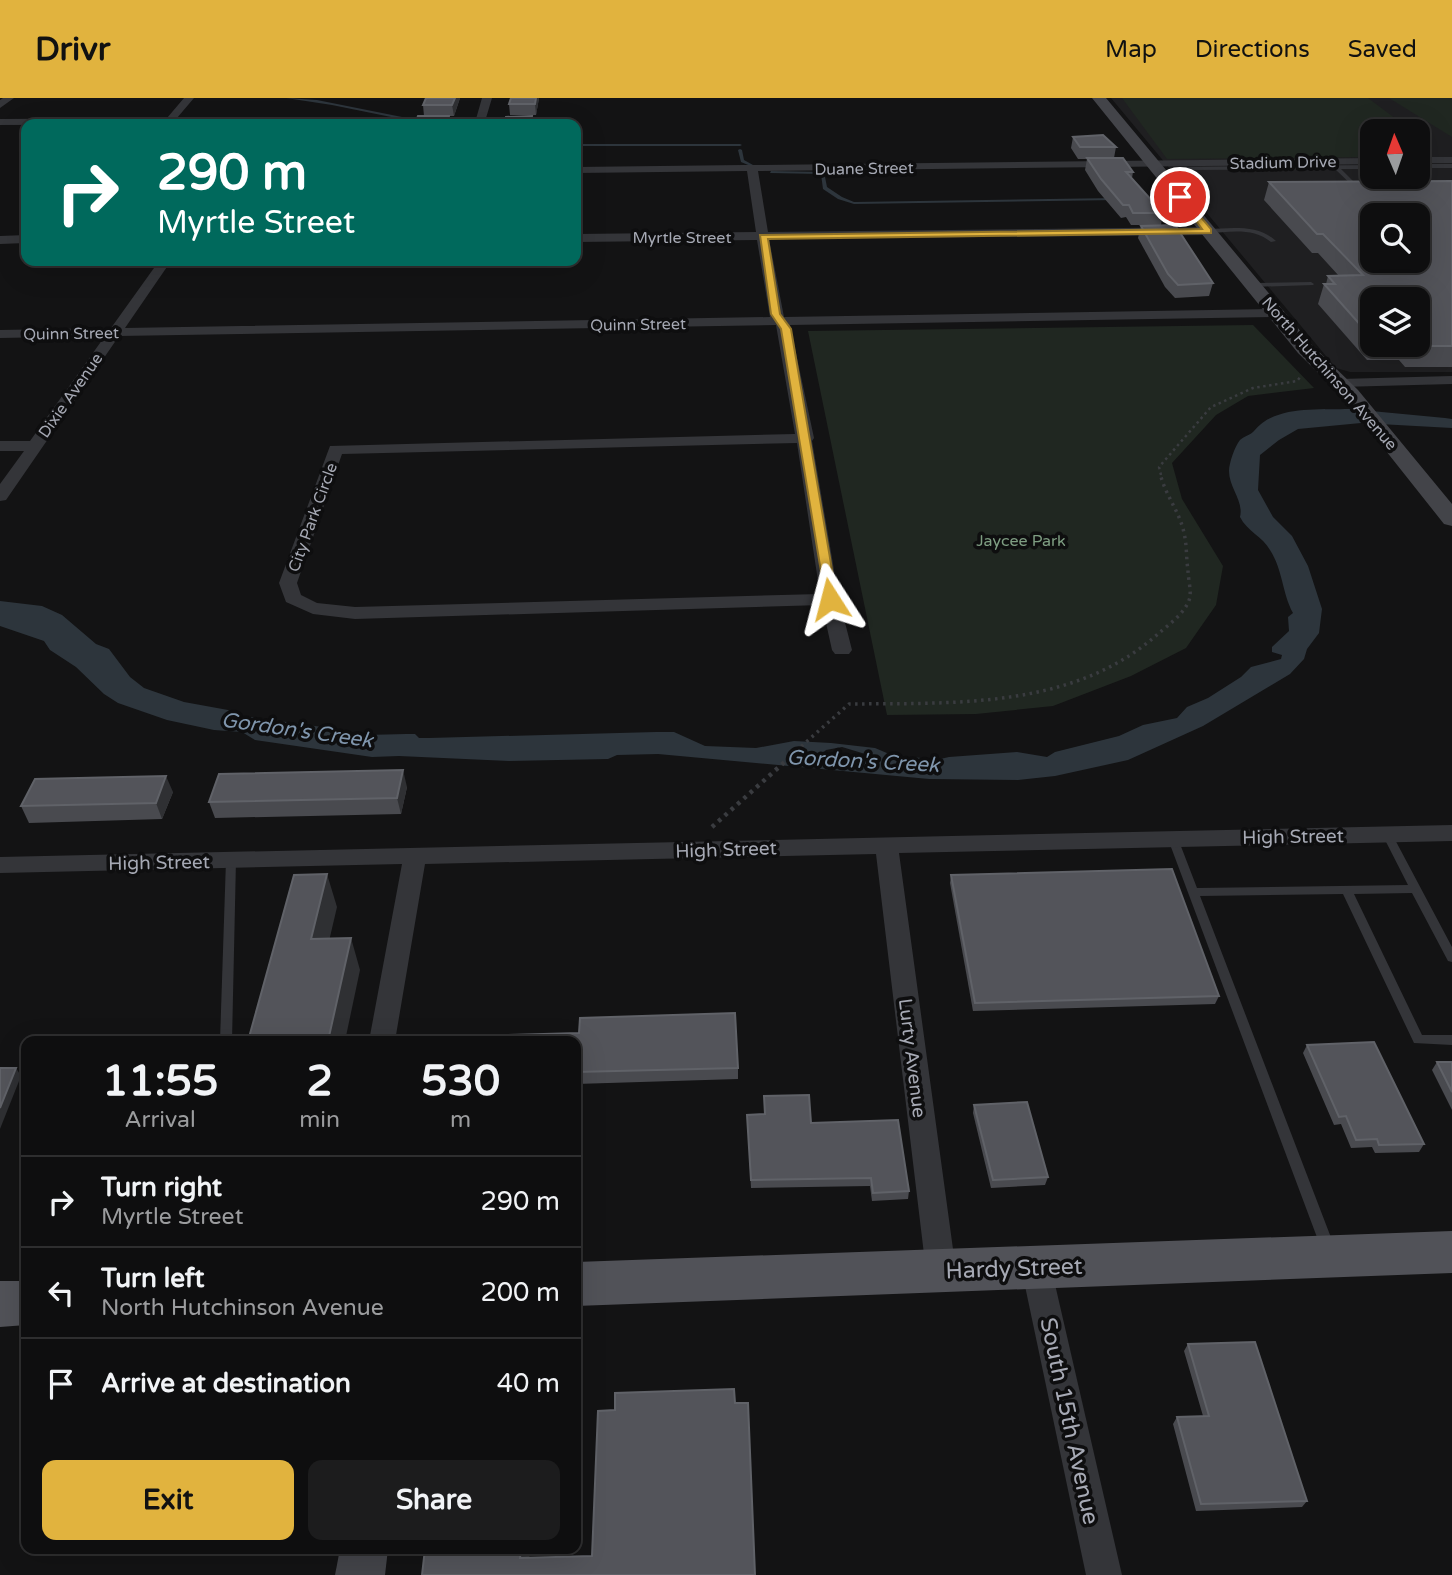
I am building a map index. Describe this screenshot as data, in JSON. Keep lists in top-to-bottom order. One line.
{"streets":{"main road":["North Hutchinson Avenue","Hardy Street"],"street":["Stadium Drive","Duane Street","Myrtle Street","Quinn Street","Dixie Avenue","City Park Circle","High Street","Lurty Avenue","South 15th Avenue"]},"crossings":[["Stadium Drive","Duane Street"],["Stadium Drive","North Hutchinson Avenue"],["Duane Street","North Hutchinson Avenue"],["Myrtle Street","North Hutchinson Avenue"],["Quinn Street","North Hutchinson Avenue"],["Quinn Street","Dixie Avenue"],["High Street","Lurty Avenue"],["Lurty Avenue","Hardy Street"],["Hardy Street","South 15th Avenue"]],"water":["Gordon's Creek"],"parks":["Jaycee Park"],"north":"top","page":{"header":"Drivr","nav":["Map","Directions","Saved"],"turn":["290 m","Myrtle Street"],"eta":["11:55","Arrival","2","min","530","m"],"list":[{"name":"Turn right","note":"Myrtle Street","value":"290 m"},{"name":"Turn left","note":"North Hutchinson Avenue","value":"200 m"},{"name":"Arrive at destination","value":"40 m"}],"buttons":["Exit","Share"]}}
